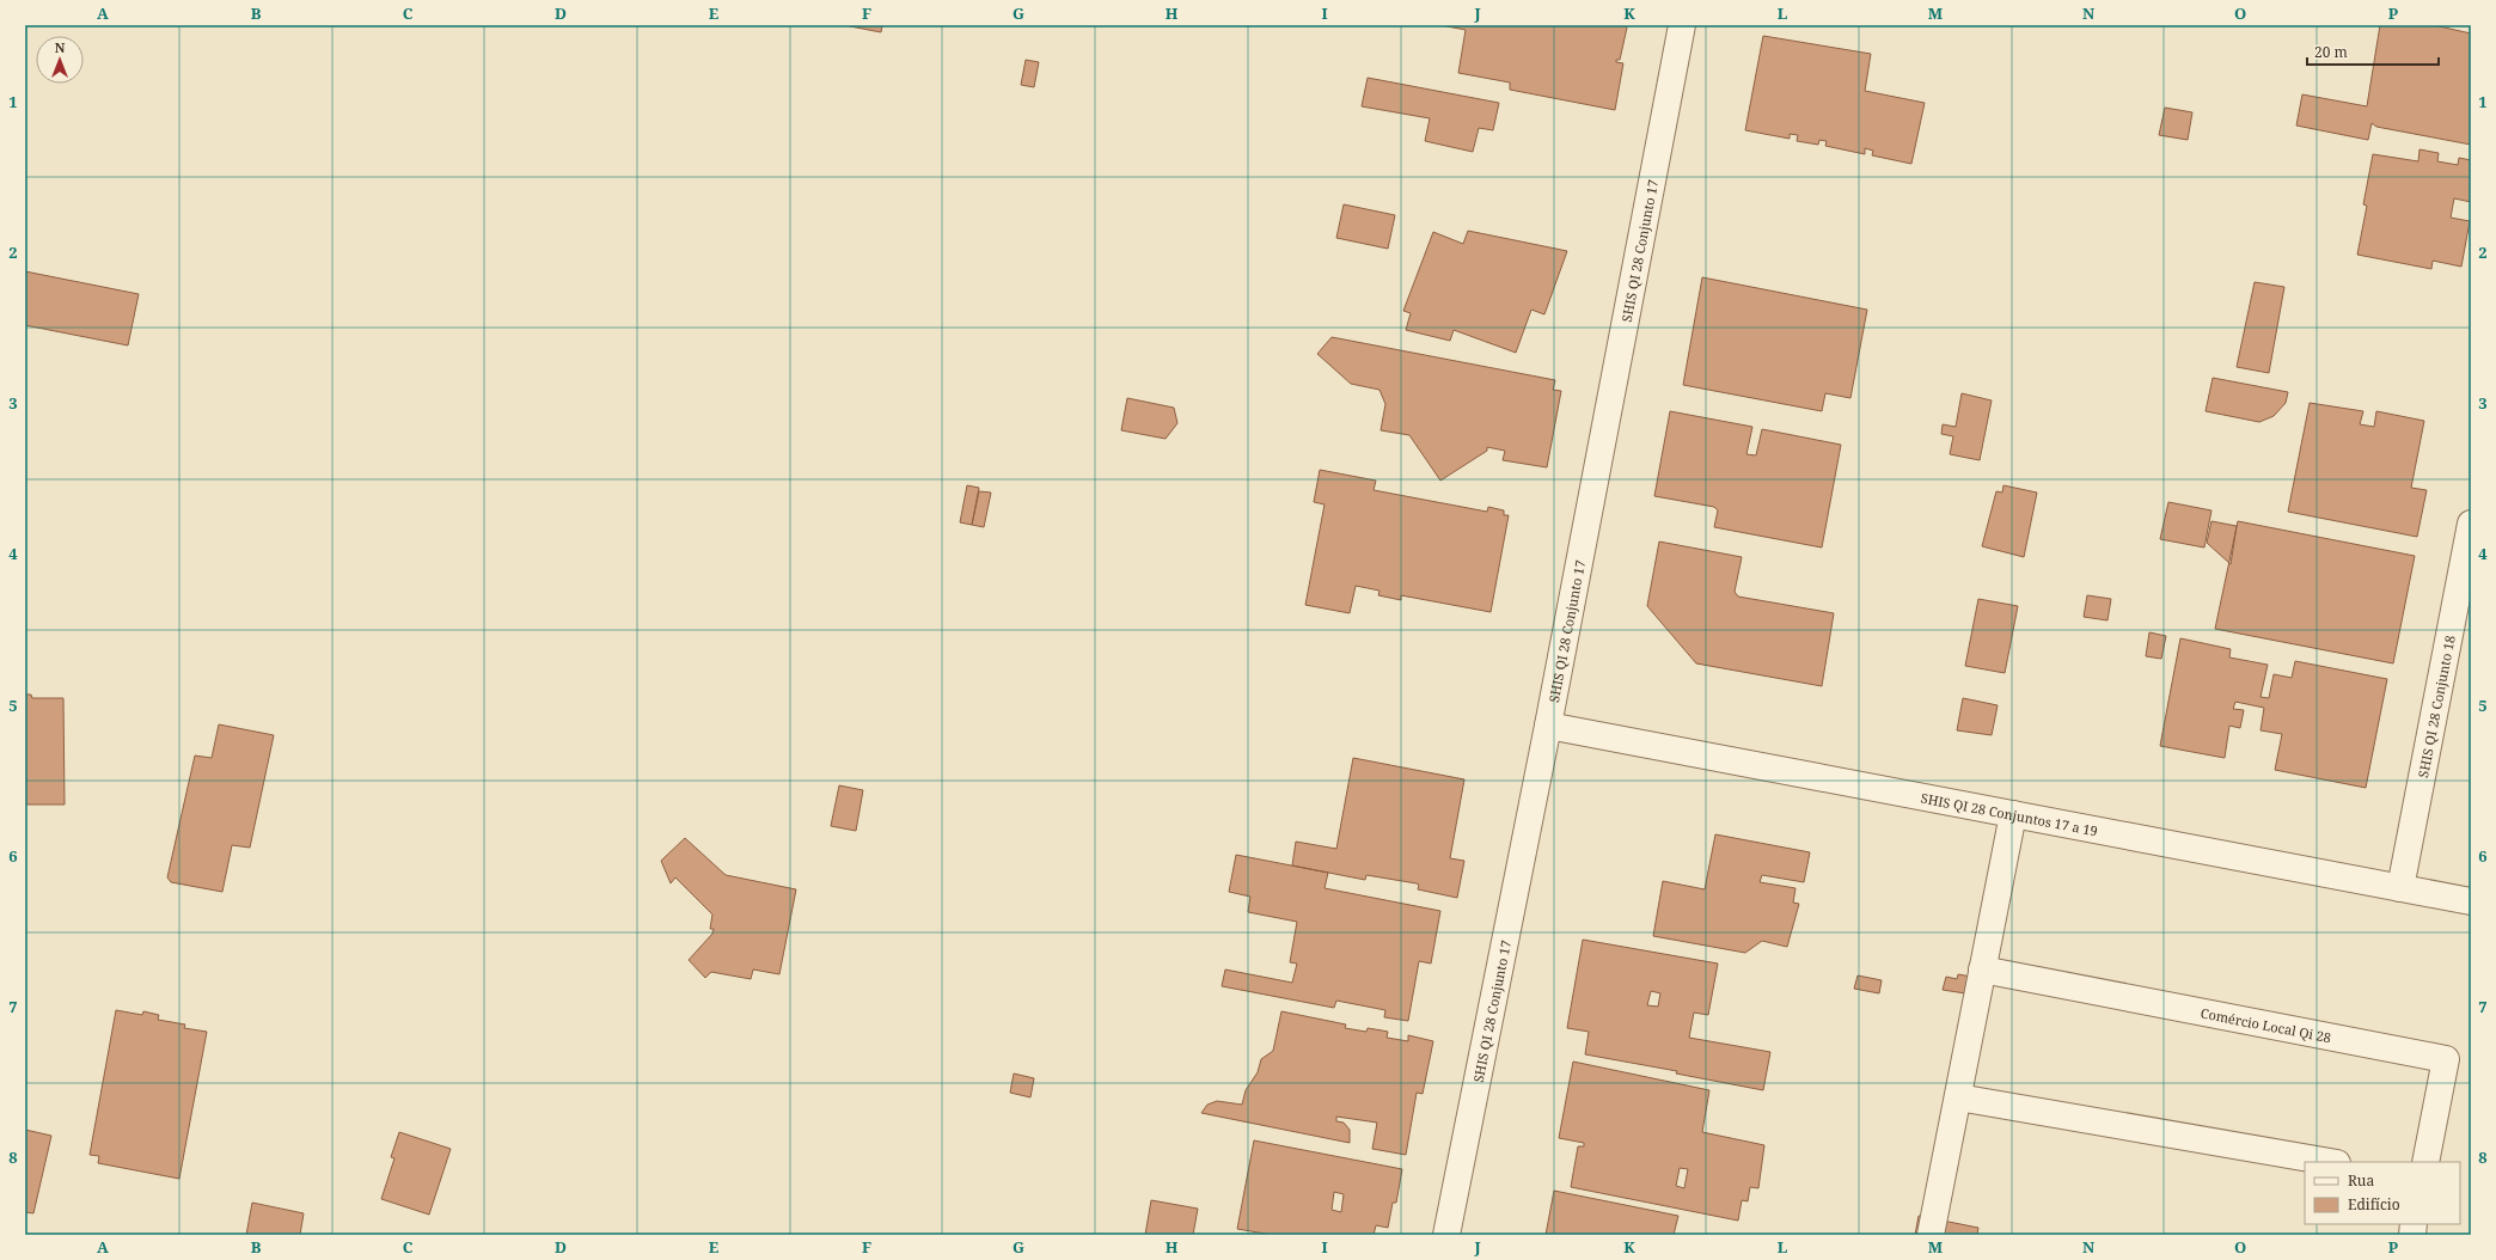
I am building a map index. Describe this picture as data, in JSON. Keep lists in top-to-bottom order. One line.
{"streets":{"street":["SHIS QI 28 Conjunto 17","SHIS QI 28 Conjunto 18","SHIS QI 28 Conjuntos 17 a 19","Comércio Local Qi 28"]},"crossings":[["SHIS QI 28 Conjunto 17","SHIS QI 28 Conjuntos 17 a 19"],["SHIS QI 28 Conjunto 18","SHIS QI 28 Conjuntos 17 a 19"]],"legend":["Rua","Edifício"],"scale_bar":"20 m","north":"top","grid":{"columns":["A","B","C","D","E","F","G","H","I","J","K","L","M","N","O","P"],"rows":["1","2","3","4","5","6","7","8"]}}
